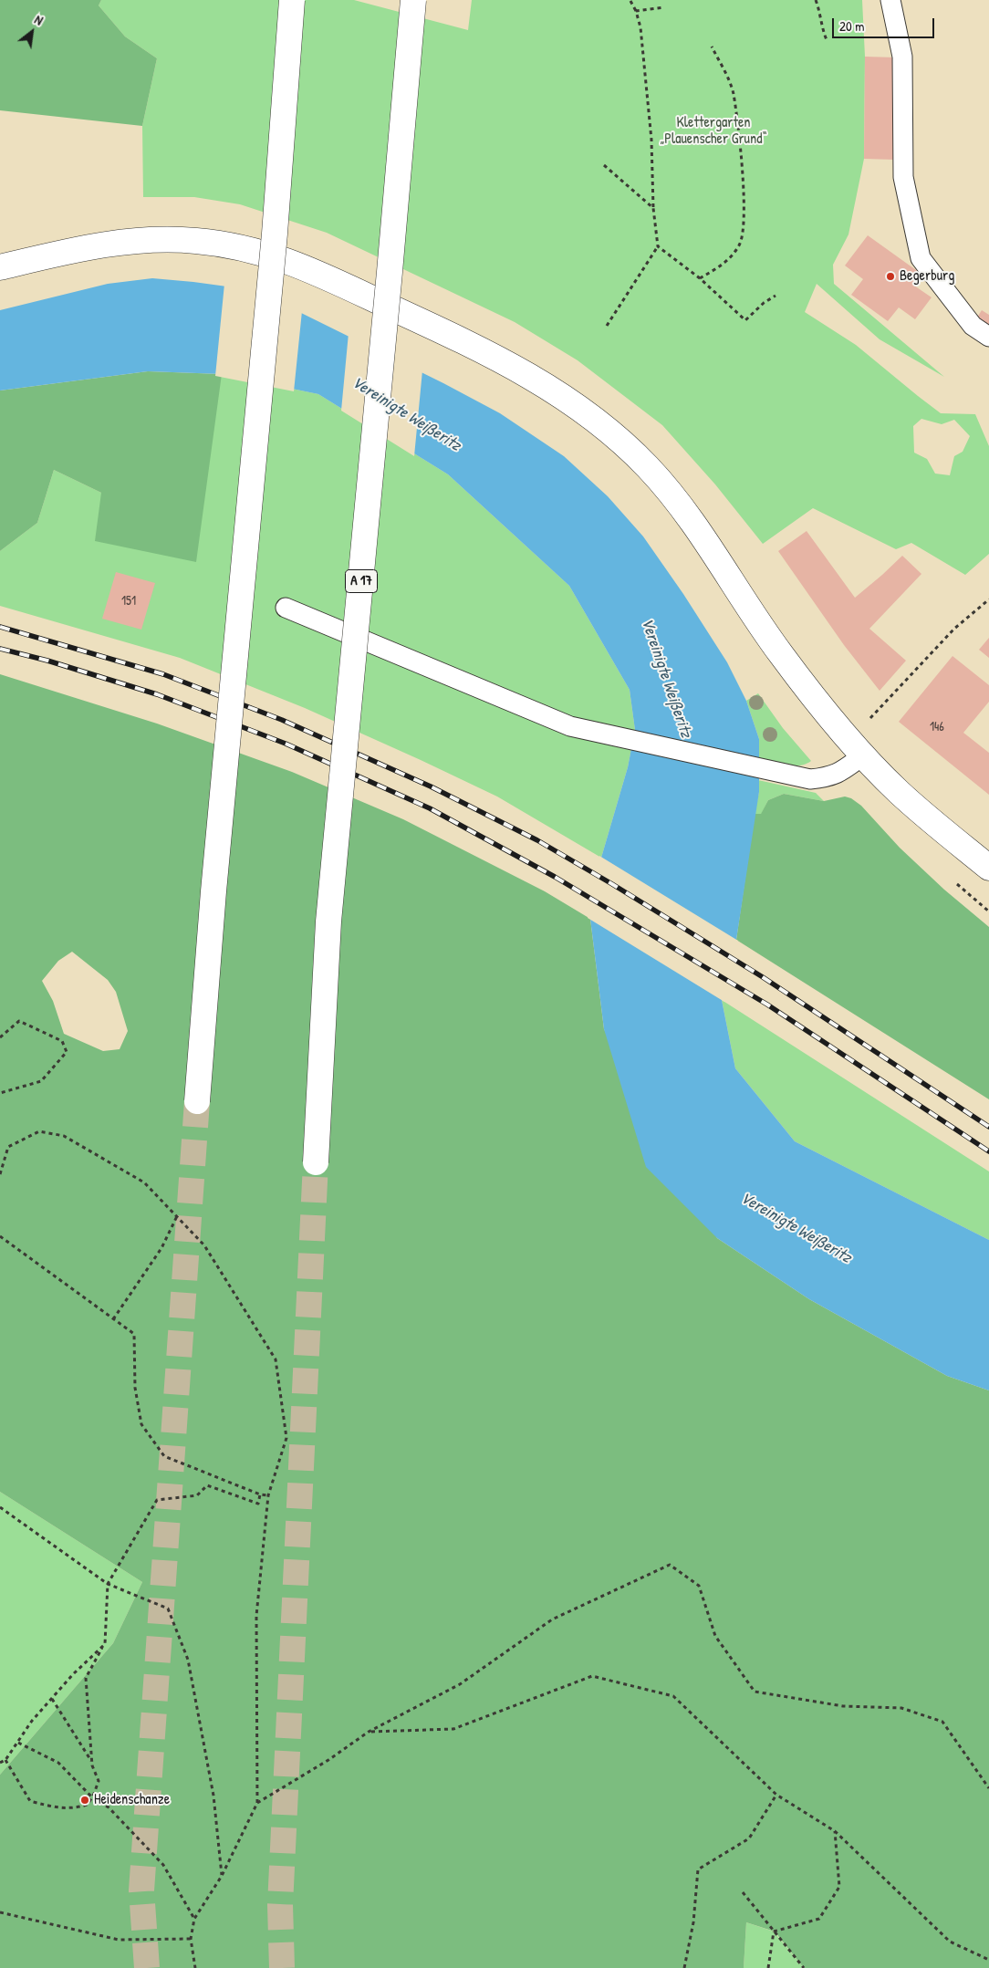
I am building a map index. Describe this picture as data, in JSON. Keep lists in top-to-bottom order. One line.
{"streets":{"main road":["A 17"]},"water":["Vereinigte Weißeritz"],"parks":["Klettergarten „Plauenscher Grund“"],"places":["Begerburg","Heidenschanze"],"house_numbers":["151","146"],"scale_bar":"20 m","north":"top right"}
